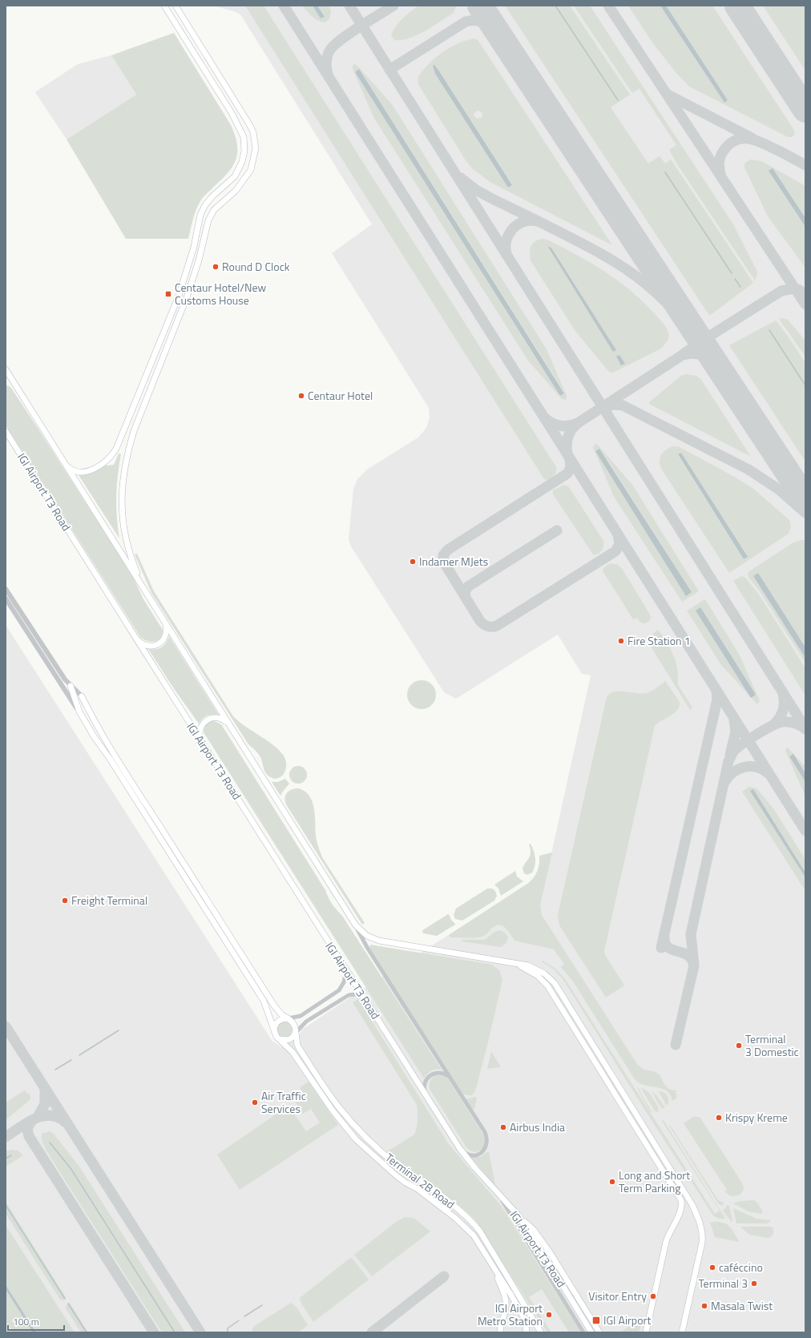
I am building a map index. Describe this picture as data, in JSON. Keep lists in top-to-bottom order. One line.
{"streets":{"main road":["IGI Airport T3 Road","Terminal 2B Road"]},"places":{"other":["Round D Clock","Centaur Hotel","Indamer MJets","Fire Station 1","Freight Terminal","Terminal 3 Domestic","Air Traffic Services","Krispy Kreme","Airbus India","Long and Short Term Parking","caféccino","Terminal 3","Visitor Entry","Masala Twist","IGI Airport Metro Station"],"transit":["Centaur Hotel/New Customs House","IGI Airport"]},"scale_bar":"100 m"}
